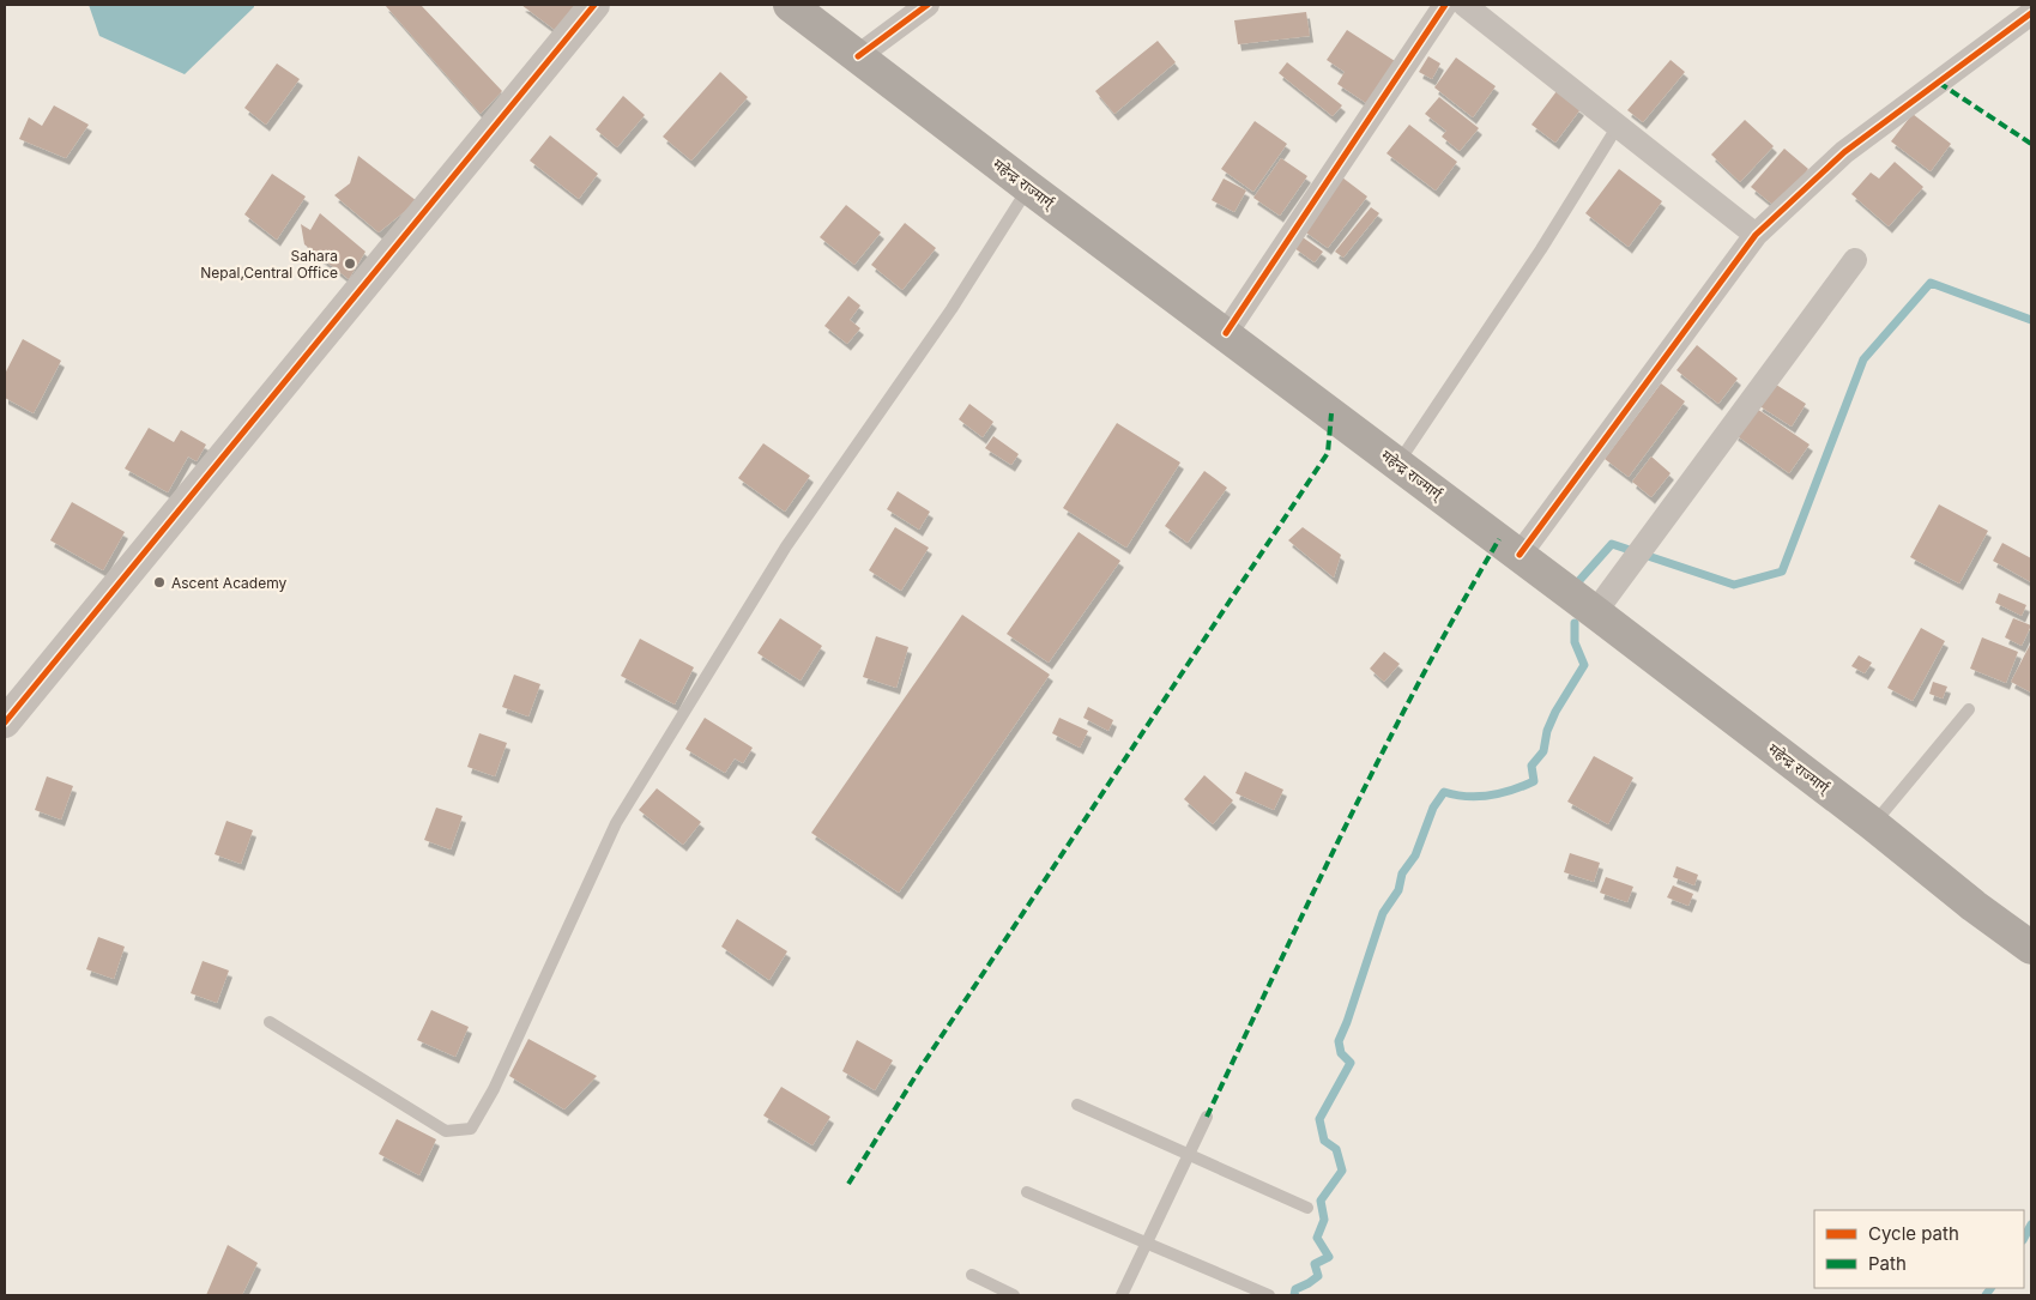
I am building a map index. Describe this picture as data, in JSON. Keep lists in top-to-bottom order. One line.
{"streets":{"highway":["महेन्द्र राज्मार्ग्"]},"places":["Sahara Nepal,Central Office","Ascent Academy"],"legend":["Cycle path","Path"]}
